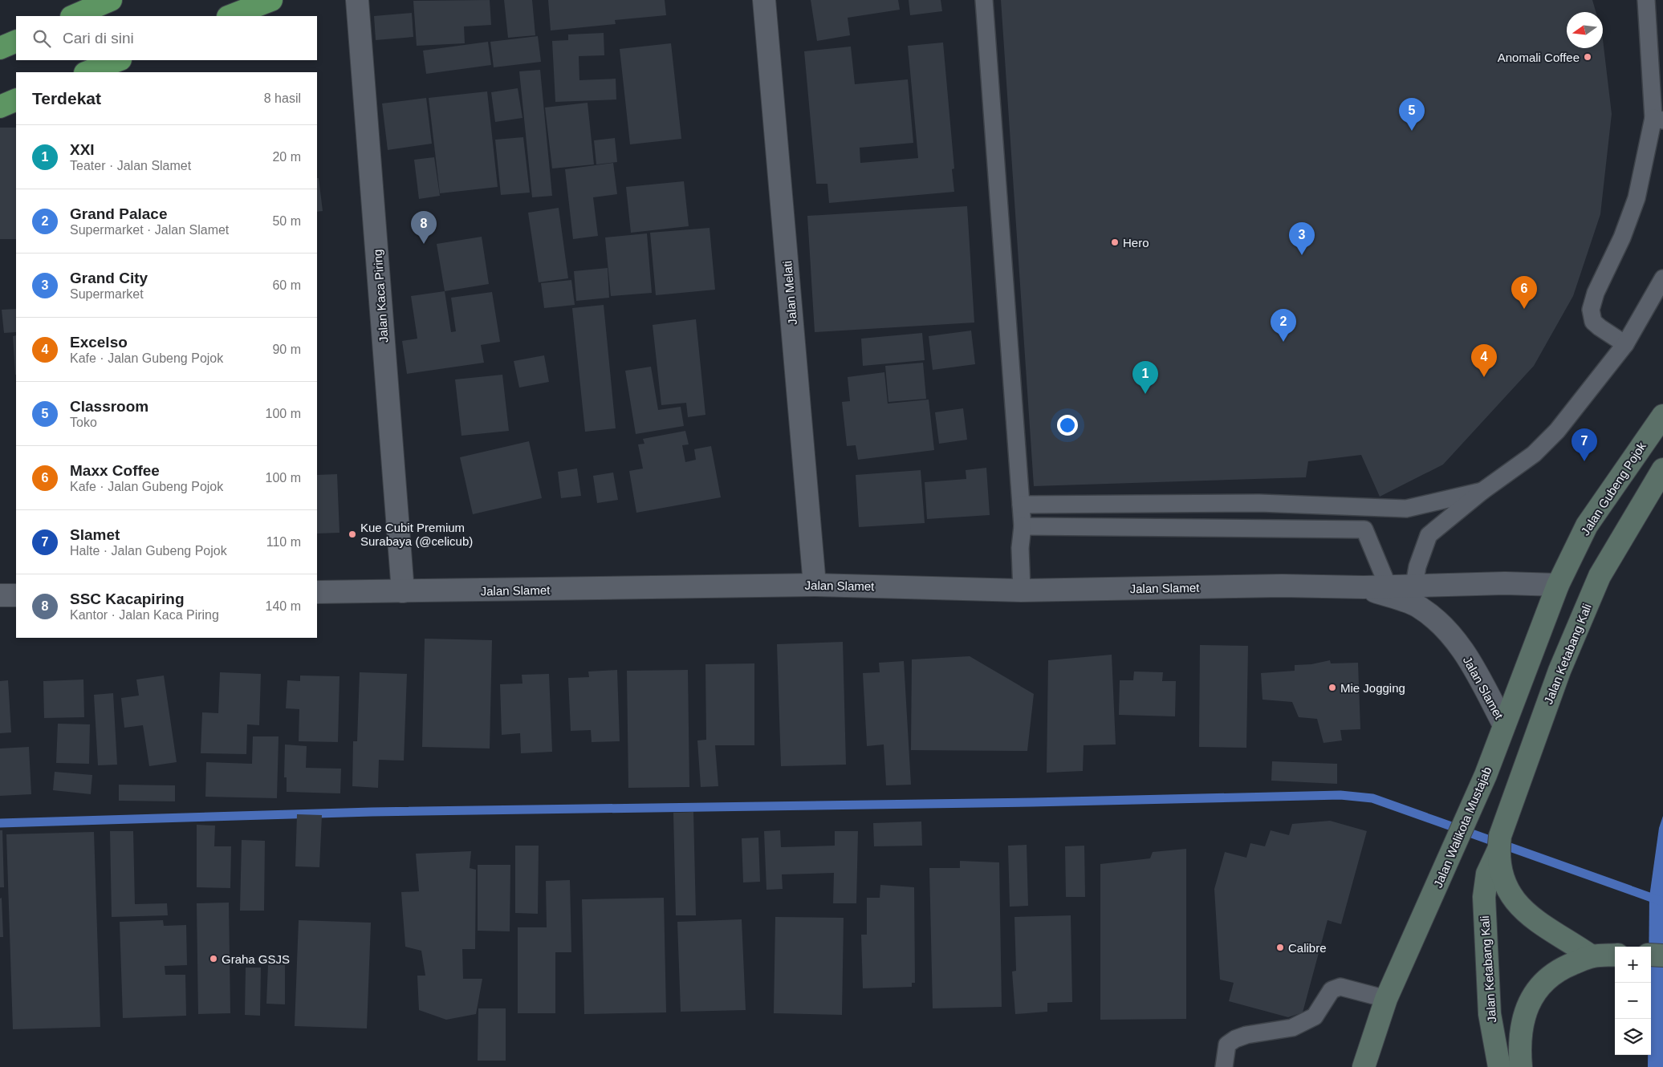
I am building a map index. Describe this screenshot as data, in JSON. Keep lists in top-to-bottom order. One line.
{"streets":{"street":["Jalan Melati","Jalan Kaca Piring","Jalan Gubeng Pojok","Jalan Slamet","Jalan Ketabang Kali","Jalan Walikota Mustajab"]},"crossings":[["Jalan Melati","Jalan Slamet"],["Jalan Kaca Piring","Jalan Slamet"],["Jalan Gubeng Pojok","Jalan Slamet"],["Jalan Gubeng Pojok","Jalan Walikota Mustajab"],["Jalan Slamet","Jalan Walikota Mustajab"]],"places":["Anomali Coffee","Hero","Kue Cubit Premium Surabaya (@celicub)","Mie Jogging","Calibre","Graha GSJS"],"north":"left","page":{"search":"Cari di sini","heading":["Terdekat","8 hasil"],"pins":["5","8","3","6","2","4","1","7"],"list":[{"mark":"1","name":"XXI","note":"Teater · Jalan Slamet","value":"20 m"},{"mark":"2","name":"Grand Palace","note":"Supermarket · Jalan Slamet","value":"50 m"},{"mark":"3","name":"Grand City","note":"Supermarket","value":"60 m"},{"mark":"4","name":"Excelso","note":"Kafe · Jalan Gubeng Pojok","value":"90 m"},{"mark":"5","name":"Classroom","note":"Toko","value":"100 m"},{"mark":"6","name":"Maxx Coffee","note":"Kafe · Jalan Gubeng Pojok","value":"100 m"},{"mark":"7","name":"Slamet","note":"Halte · Jalan Gubeng Pojok","value":"110 m"},{"mark":"8","name":"SSC Kacapiring","note":"Kantor · Jalan Kaca Piring","value":"140 m"}],"map_buttons":["+","−"]}}
